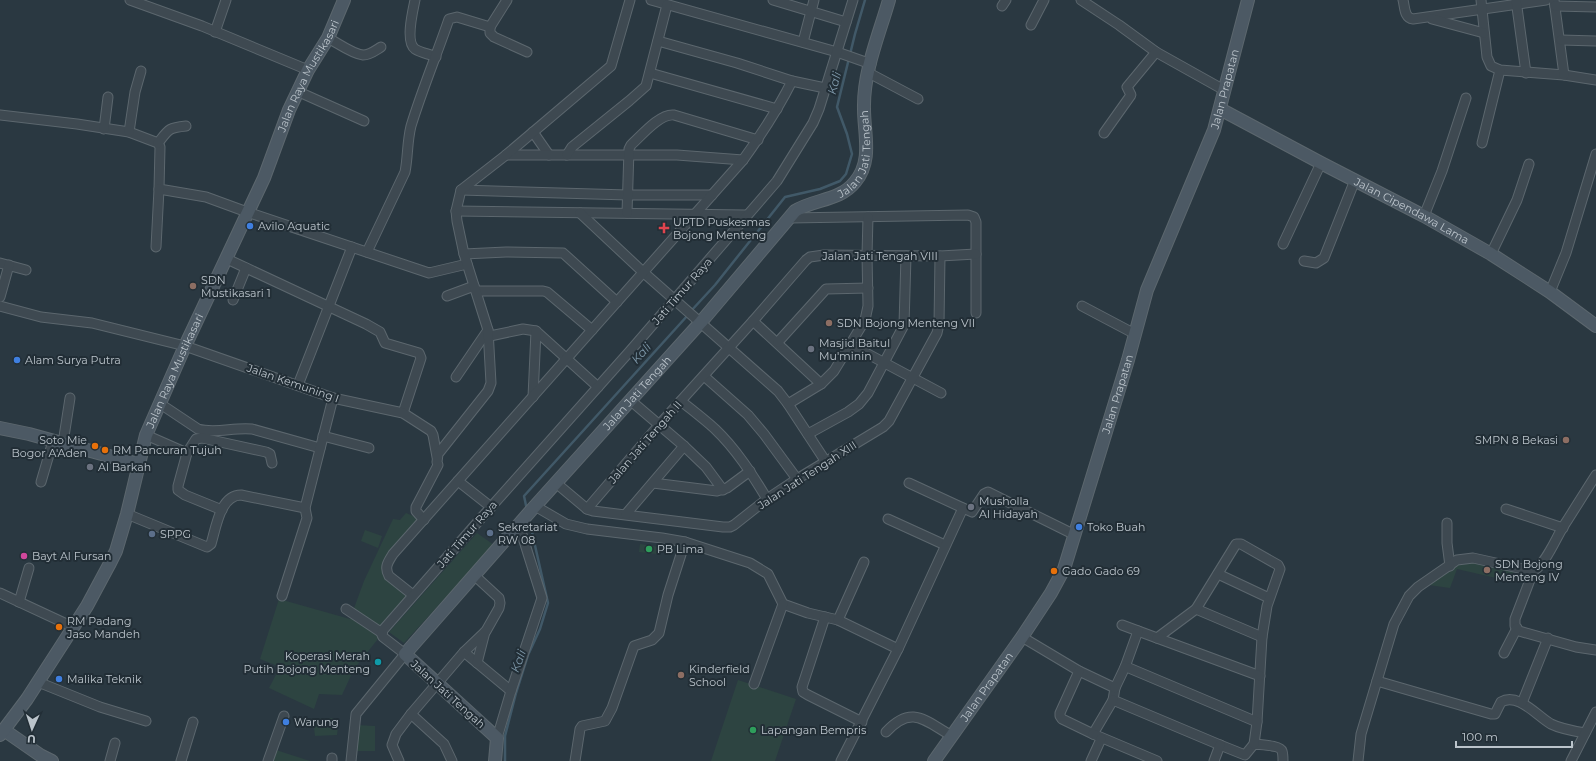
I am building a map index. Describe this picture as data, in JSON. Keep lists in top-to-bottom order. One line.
{"streets":{"main road":["Jalan Raya Mustikasari","Jalan Prapatan","Jalan Jati Tengah","Jalan Cipendawa Lama"],"street":["Jalan Jati Tengah VIII","Jati Timur Raya","Jalan Kemuning I","Jalan Jati Tengah II","Jalan Jati Tengah XIII"]},"crossings":[["Jalan Raya Mustikasari","Jalan Kemuning I"],["Jalan Prapatan","Jalan Cipendawa Lama"],["Jalan Jati Tengah VIII","Jalan Jati Tengah II"],["Jalan Jati Tengah VIII","Jalan Jati Tengah XIII"],["Jalan Jati Tengah II","Jalan Jati Tengah XIII"]],"water":["Kali"],"places":{"other":["Avilo Aquatic","SDN Mustikasari 1","SDN Bojong Menteng VII","Masjid Baitul Mu'minin","Alam Surya Putra","SMPN 8 Bekasi","Soto Mie Bogor A'Aden","RM Pancuran Tujuh","Al Barkah","Musholla Al Hidayah","Toko Buah","Sekretariat RW 08","SPPG","PB Lima","Bayt Al Fursan","SDN Bojong Menteng IV","Gado Gado 69","RM Padang Jaso Mandeh","Koperasi Merah Putih Bojong Menteng","Kinderfield School","Malika Teknik","Warung","Lapangan Bempris"],"health":["UPTD Puskesmas Bojong Menteng"]},"scale_bar":"100 m","north":"bottom"}
